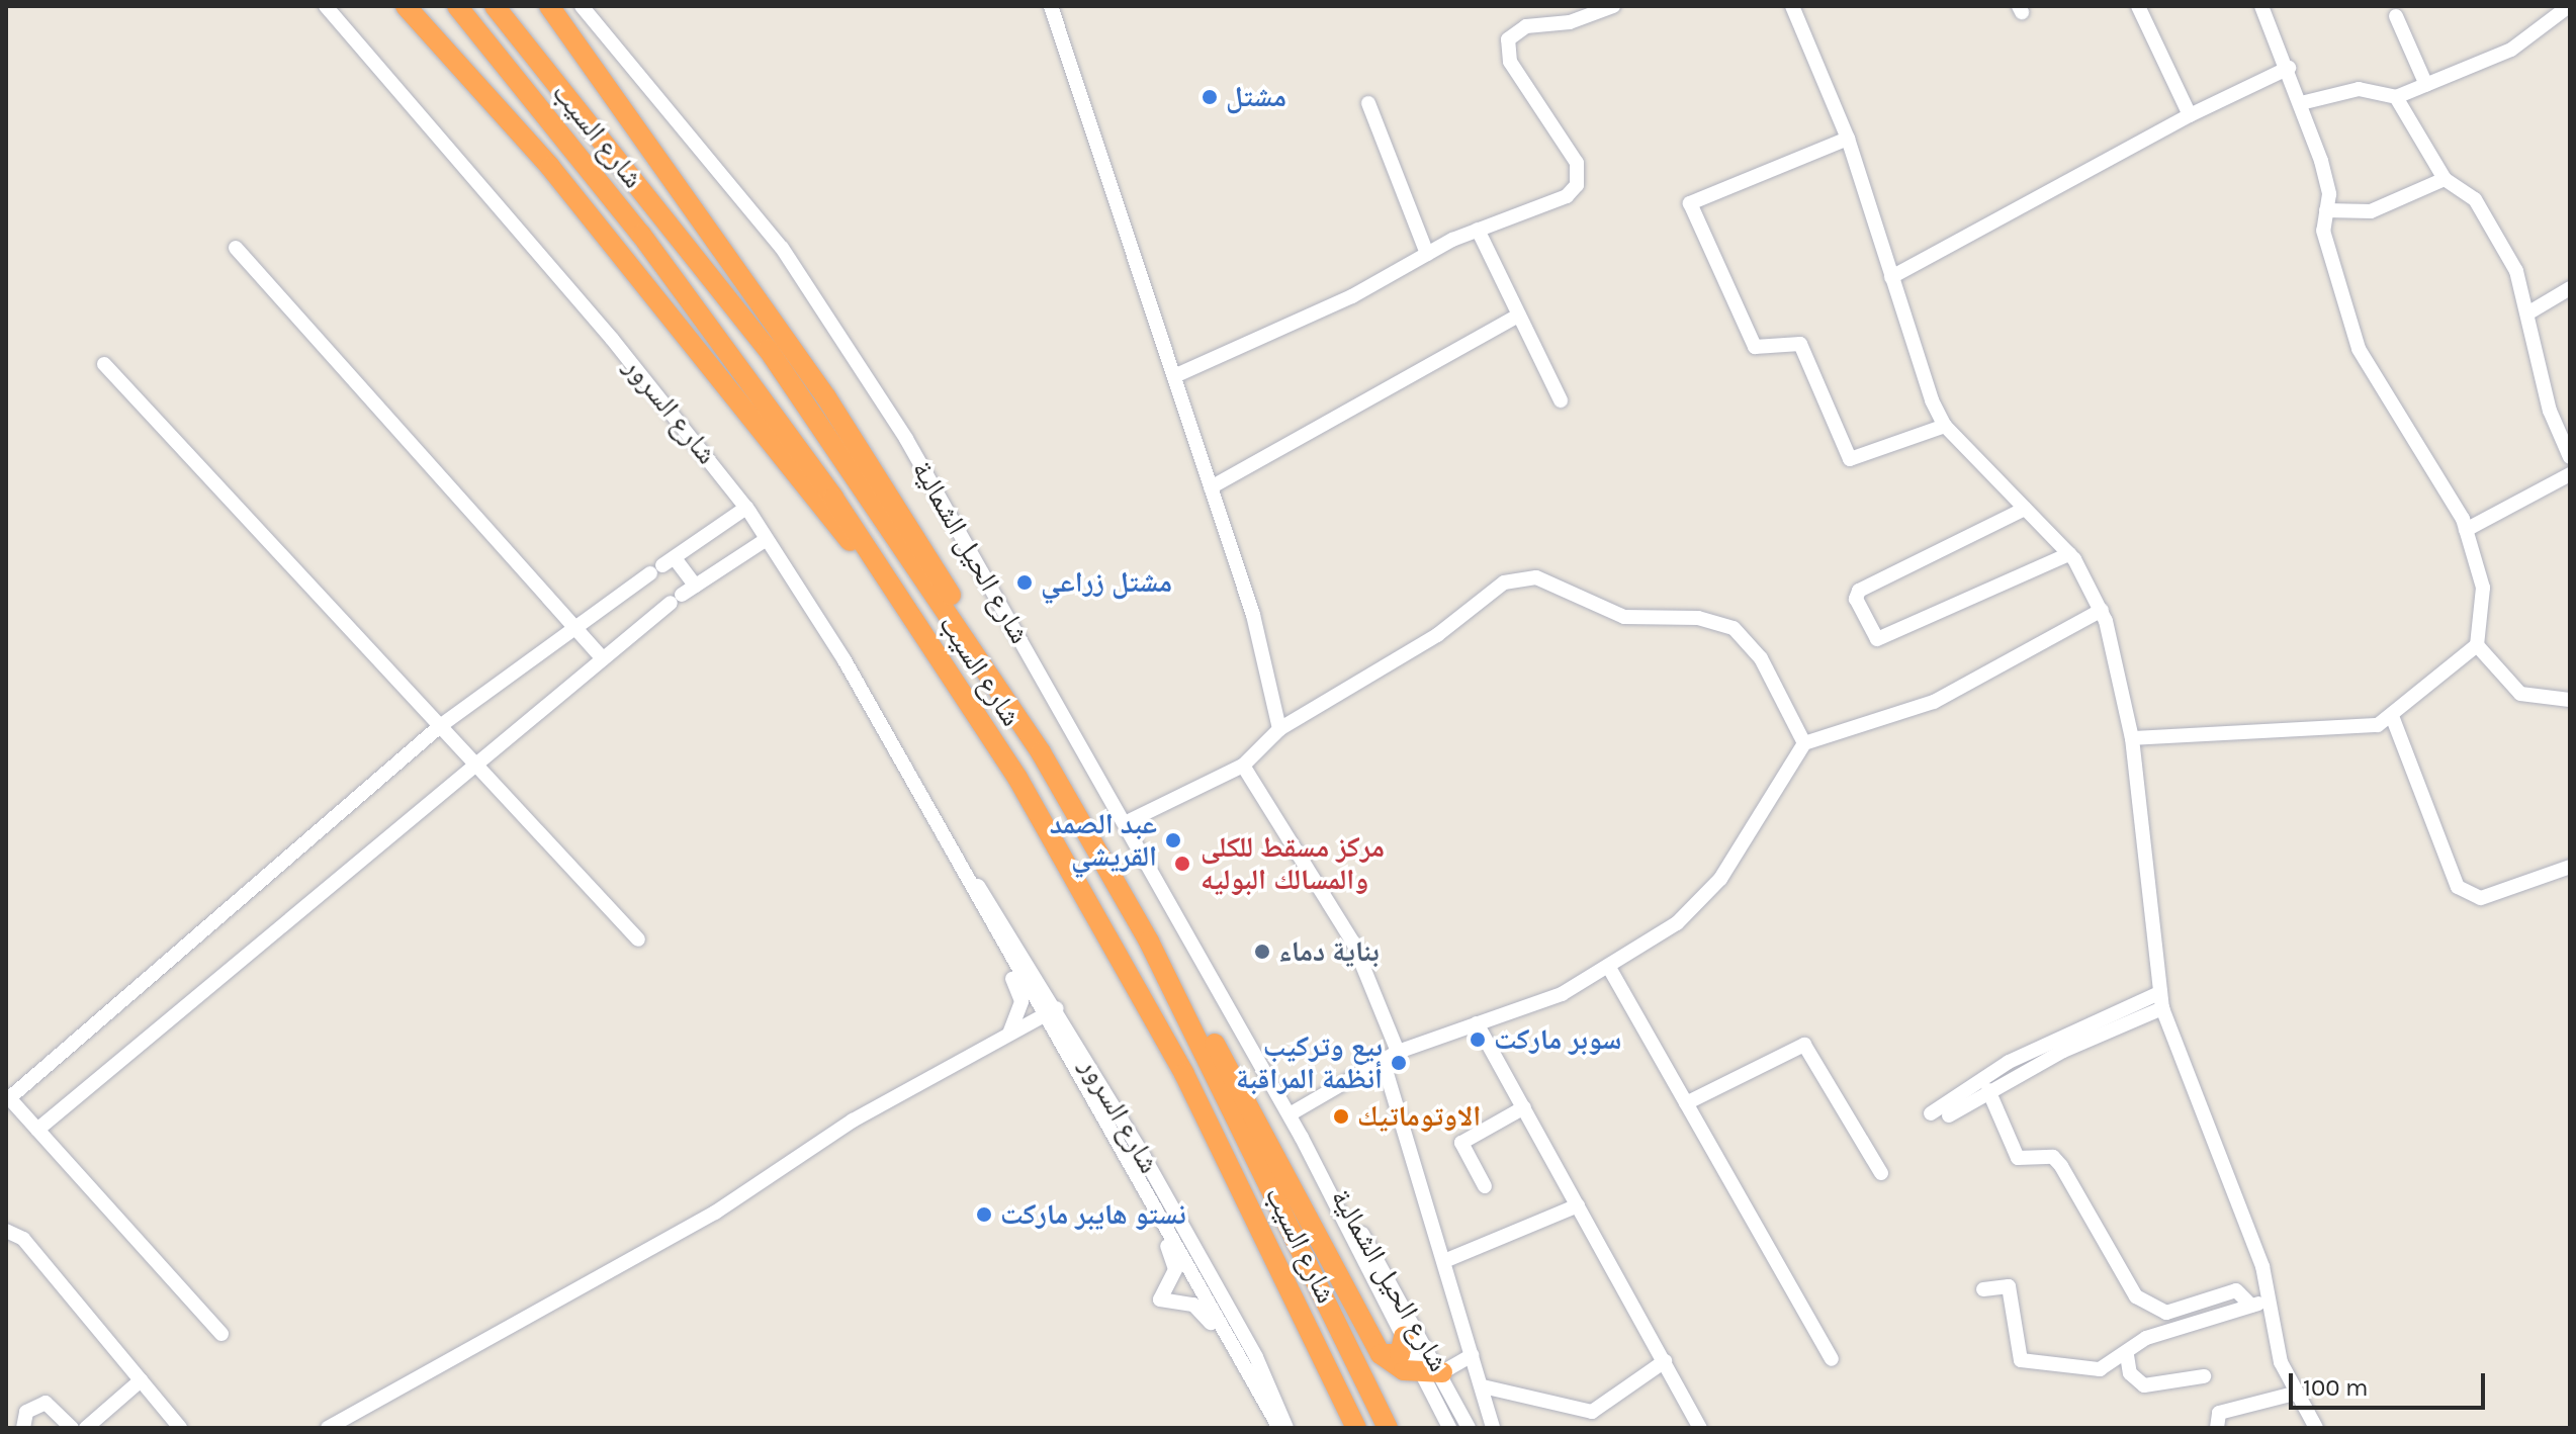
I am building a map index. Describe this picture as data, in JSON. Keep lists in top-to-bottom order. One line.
{"streets":{"highway":["شارع السيب"],"street":["شارع السرور","شارع الحيل الشمالية"]},"places":["مشتل","مشتل زراعي","عبد الصمد القريشي","مركز مسقط للكلى والمسالك البوليه","بناية دماء","سوبر ماركت","بيع وتركيب أنظمة المراقبة","الاوتوماتيك","نستو هايبر ماركت"],"scale_bar":"100 m"}
